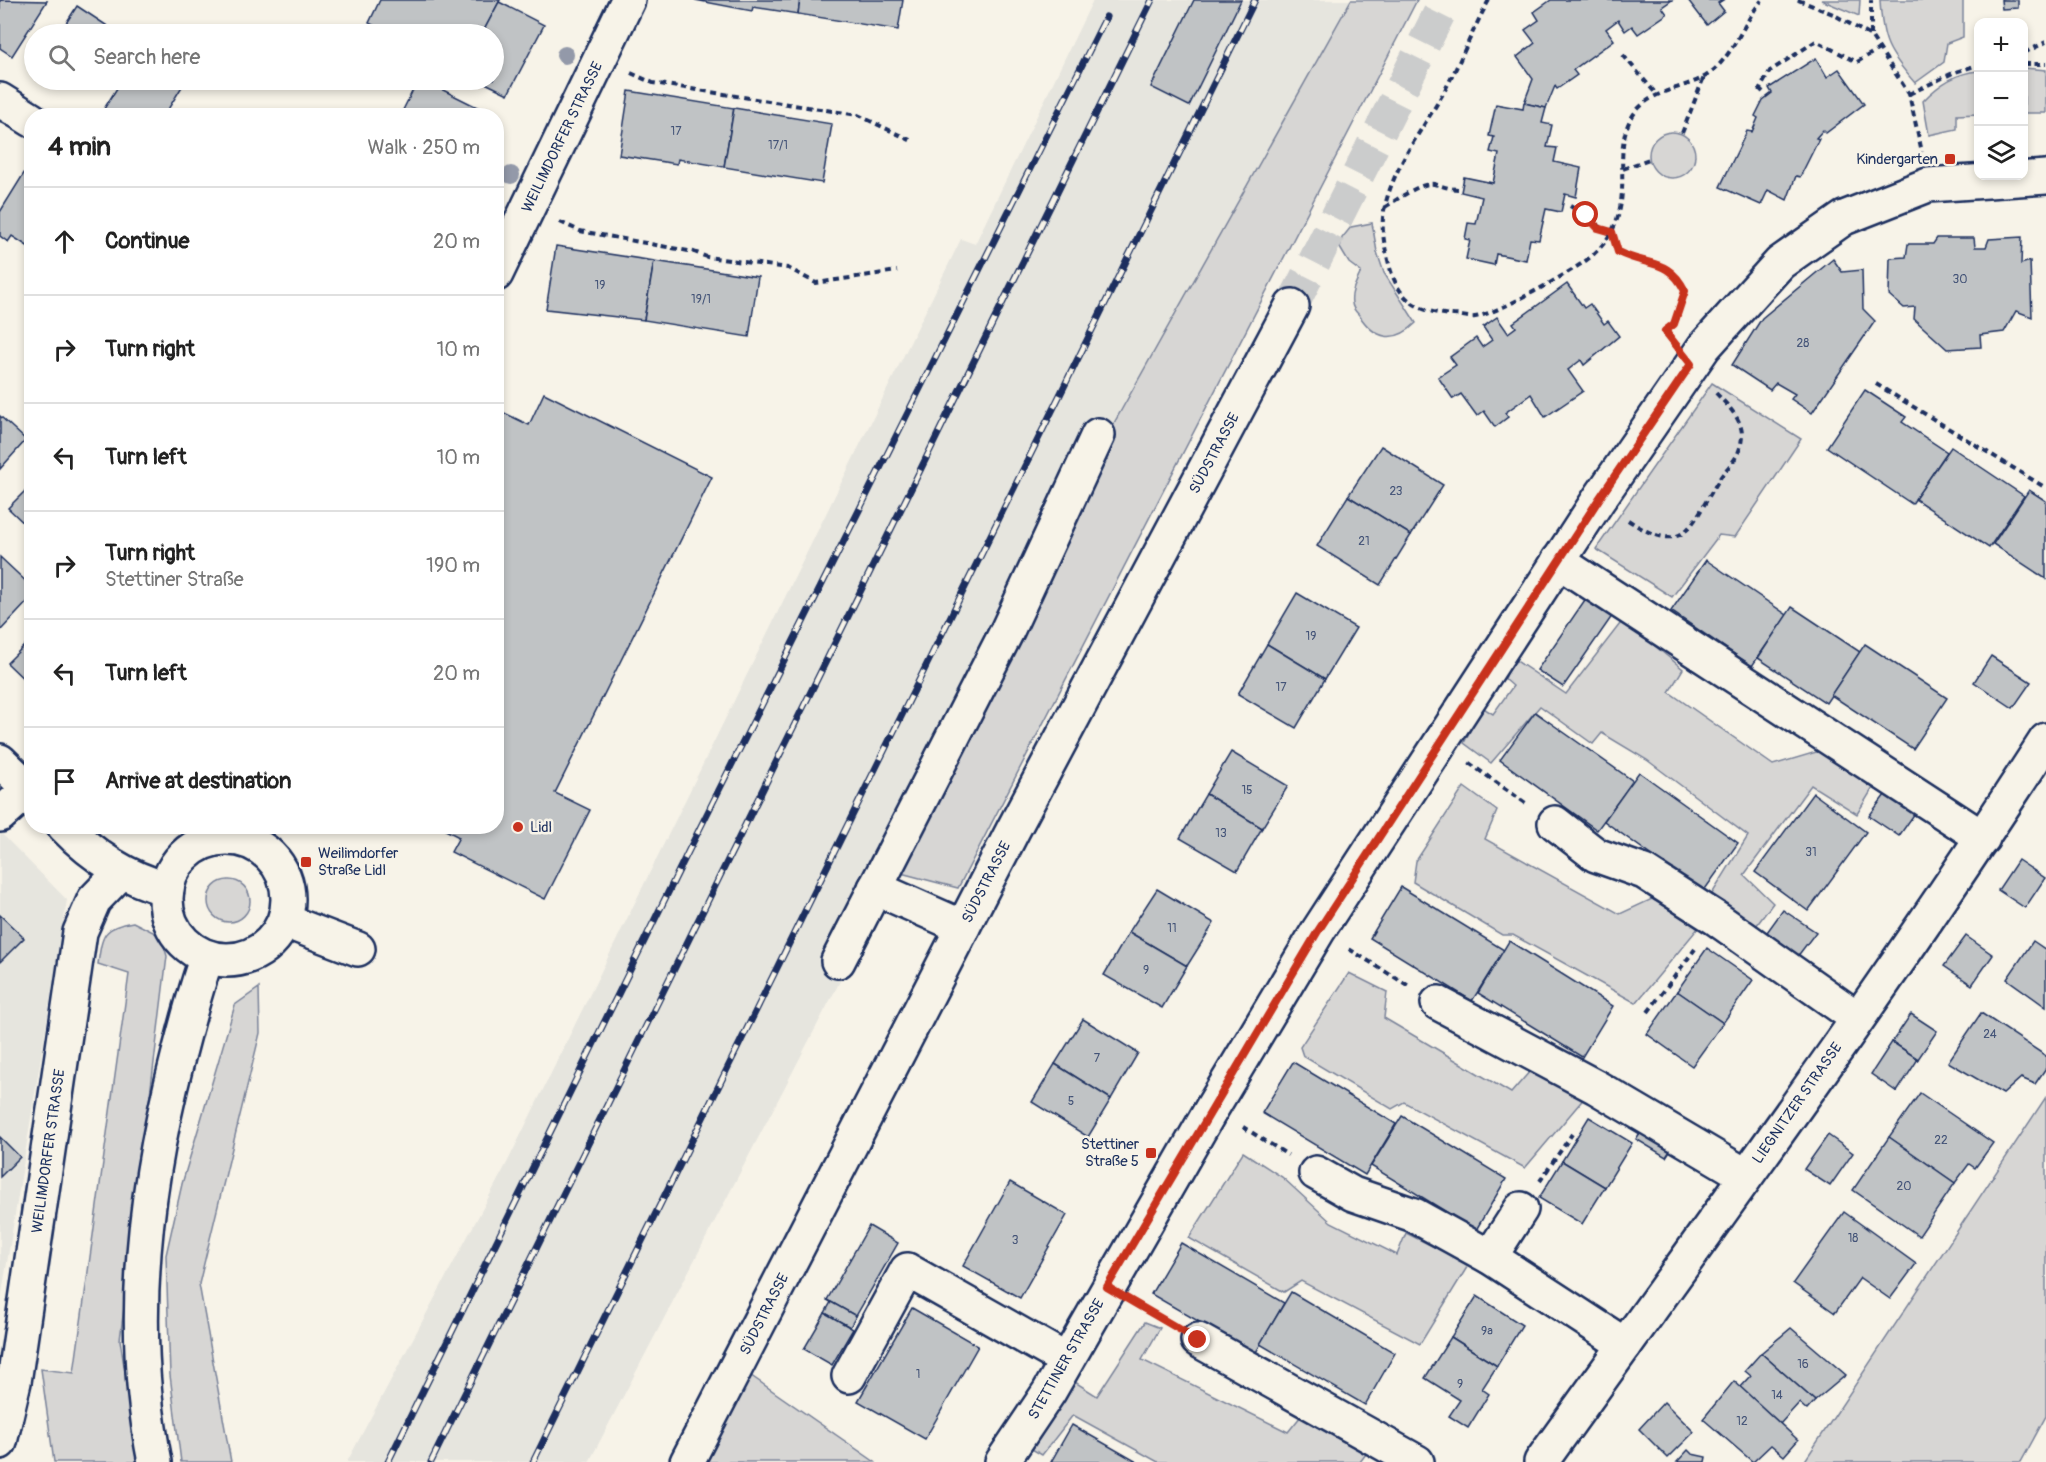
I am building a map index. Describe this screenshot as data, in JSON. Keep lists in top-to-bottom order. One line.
{"streets":{"street":["WEILIMDORFER STRASSE","SÜDSTRASSE","LIEGNITZER STRASSE","STETTINER STRASSE"]},"places":{"transit":["Kindergarten","Weilimdorfer Straße Lidl","Stettiner Straße 5"],"other":["Lidl"]},"house_numbers":["17","17/1","30","19","19/1","28","23","21","19","17","15","13","31","11","9","24","7","5","22","20","18","3","9a","16","1","9","14","12"],"page":{"map_buttons":["+","−"],"search":"Search here","heading":["4 min","Walk · 250 m"],"list":[["Continue","20 m"],["Turn right","10 m"],["Turn left","10 m"],["Turn right","Stettiner Straße","190 m"],["Turn left","20 m"],"Arrive at destination"]}}
